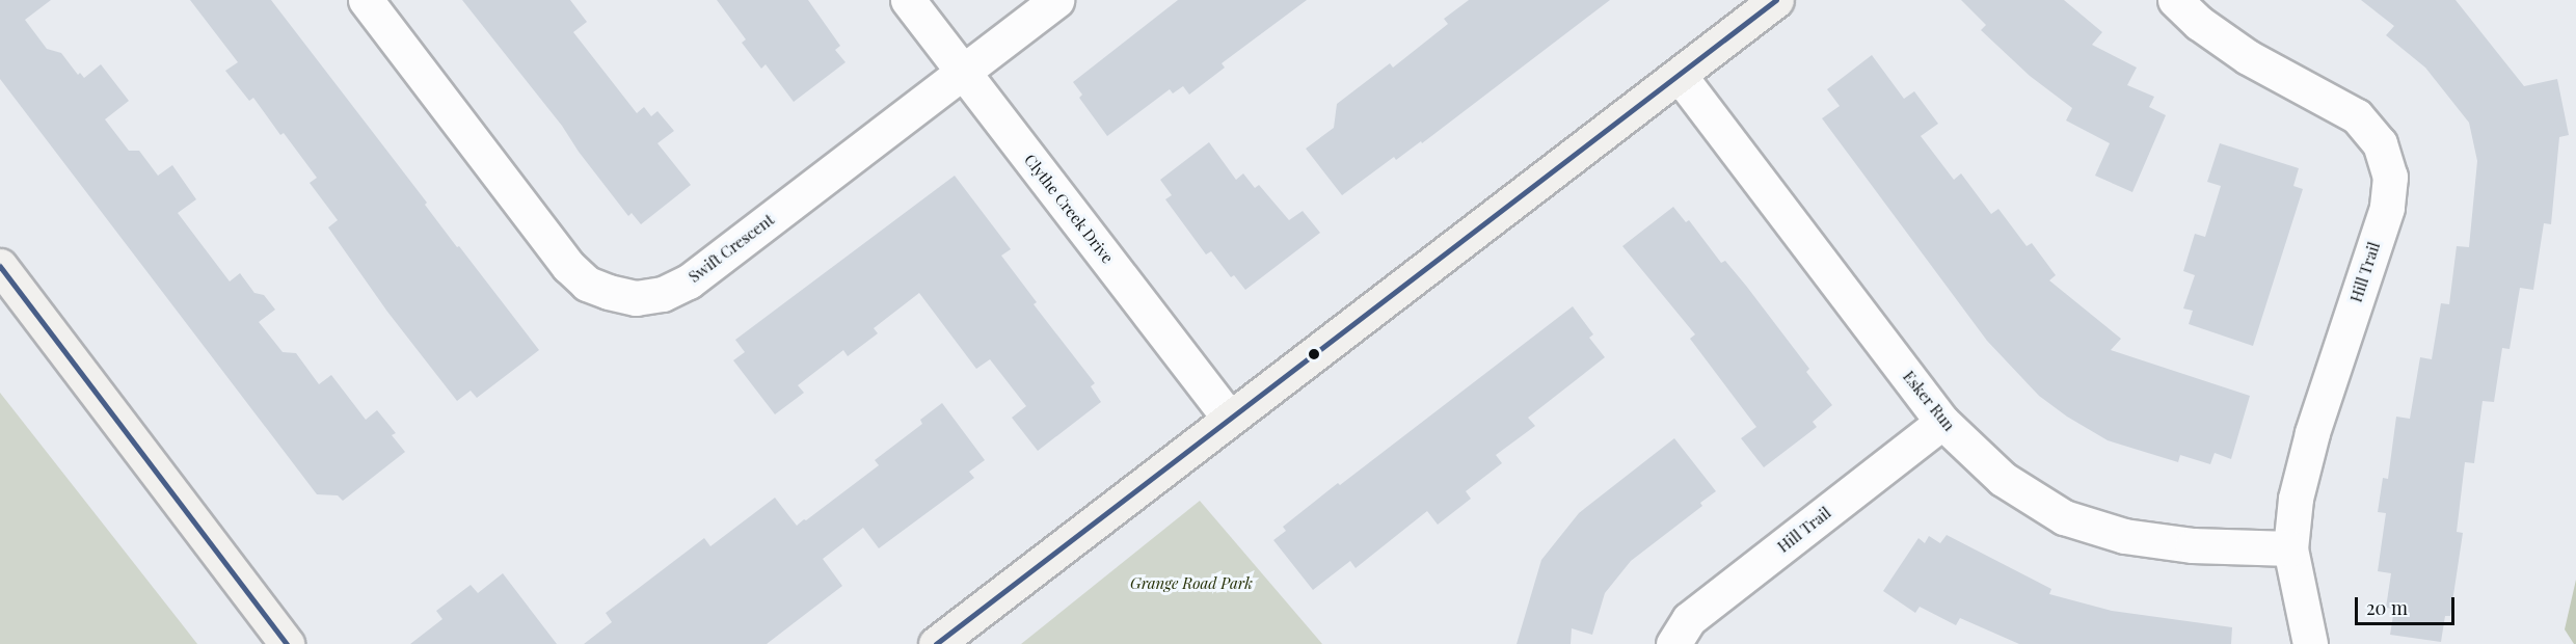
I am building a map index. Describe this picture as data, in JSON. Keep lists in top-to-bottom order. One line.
{"streets":{"street":["Clythe Creek Drive","Swift Crescent","Hill Trail","Esker Run"]},"crossings":[["Clythe Creek Drive","Swift Crescent"],["Hill Trail","Esker Run"]],"parks":["Grange Road Park"],"scale_bar":"20 m"}
